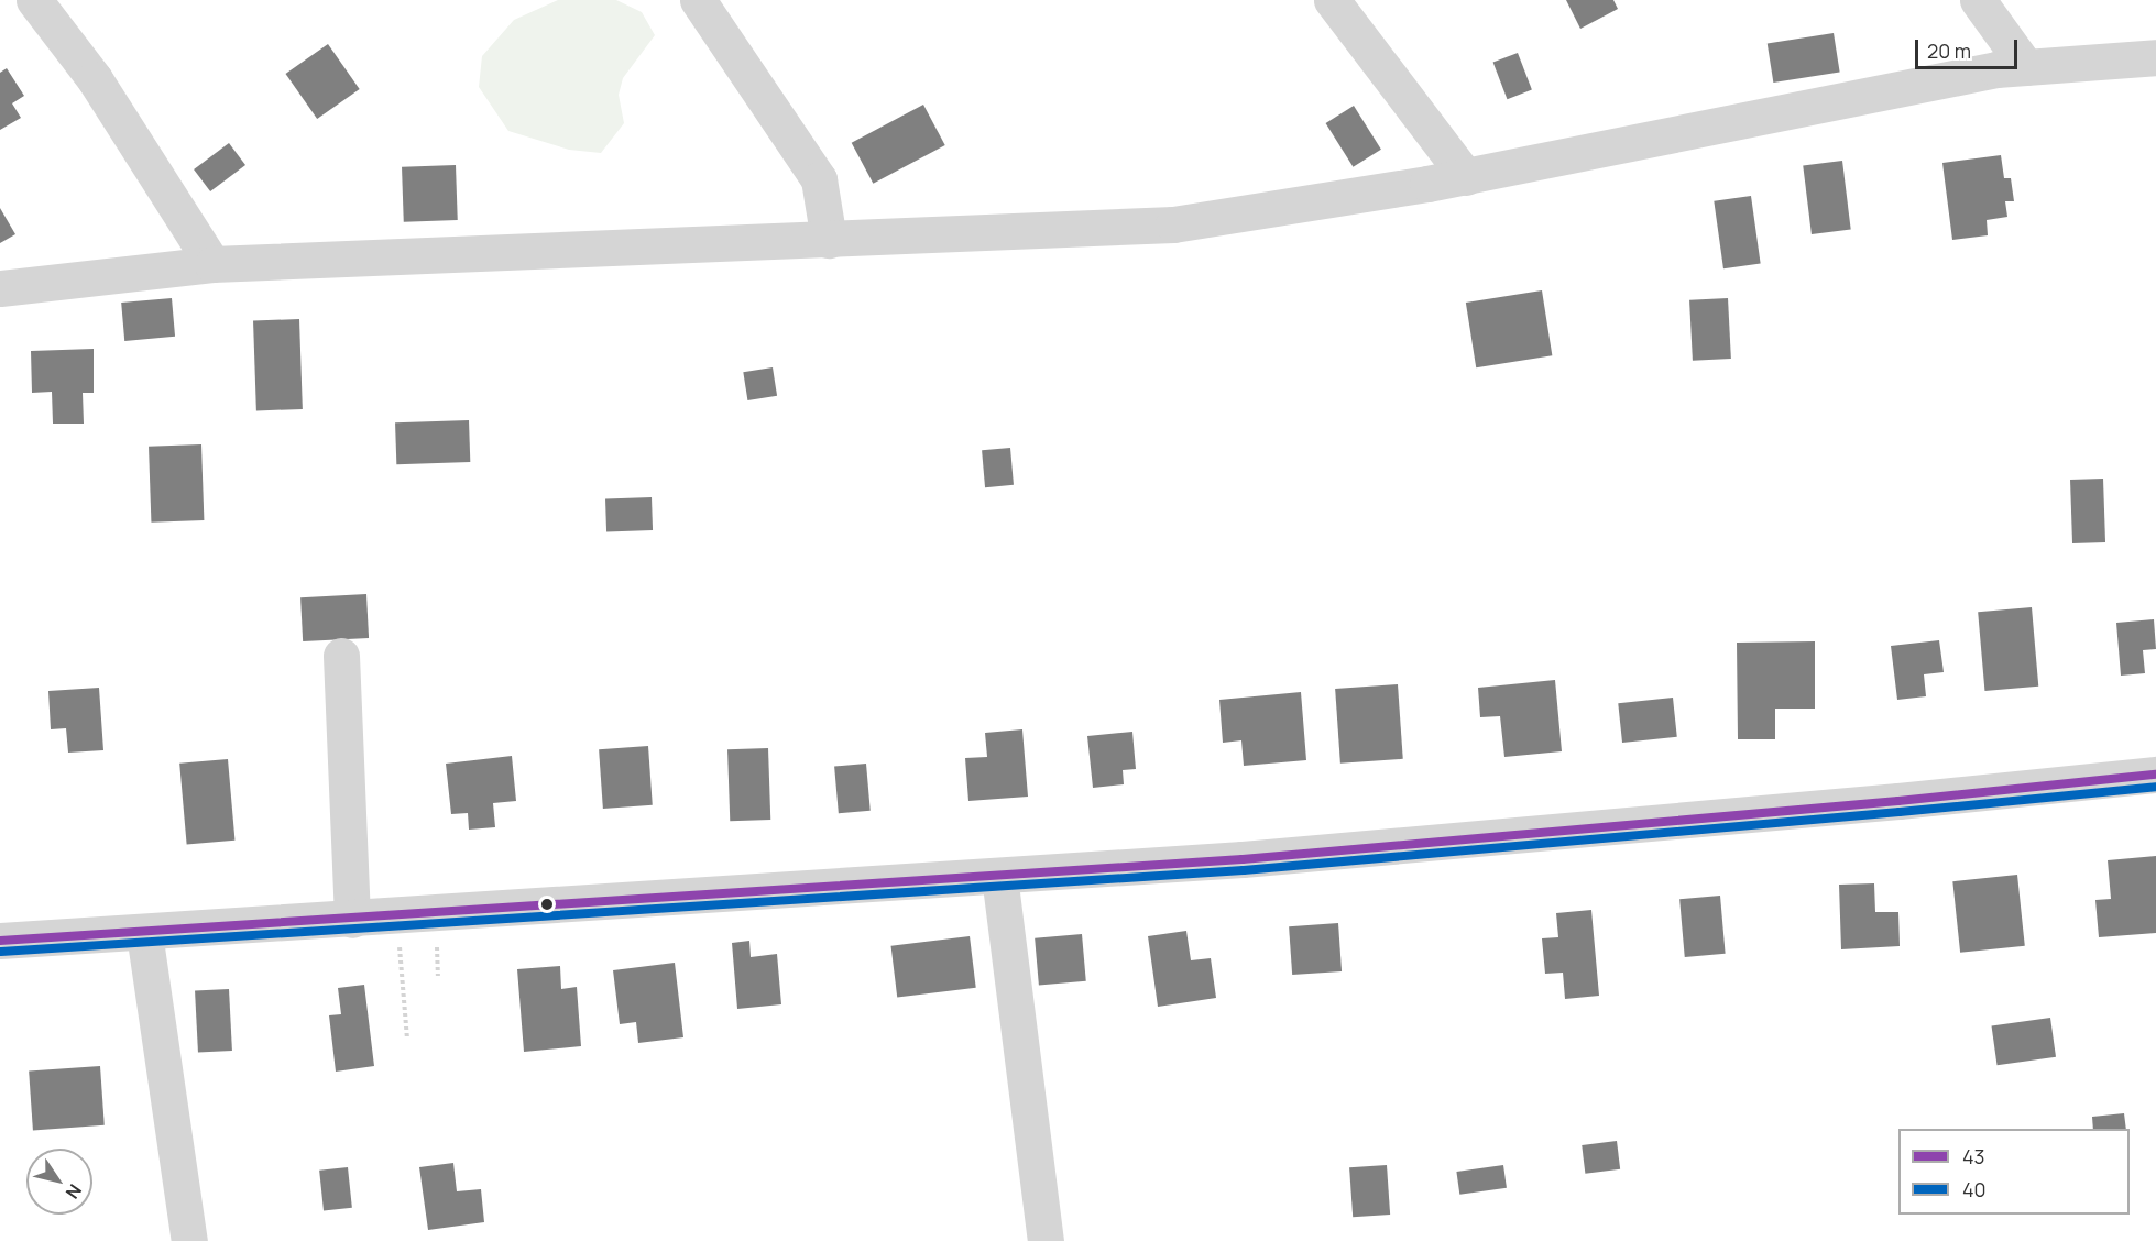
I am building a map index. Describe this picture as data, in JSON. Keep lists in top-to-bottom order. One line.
{"lines":["transit line 43","transit line 40"],"legend":["43","40"],"scale_bar":"20 m","north":"bottom right"}
